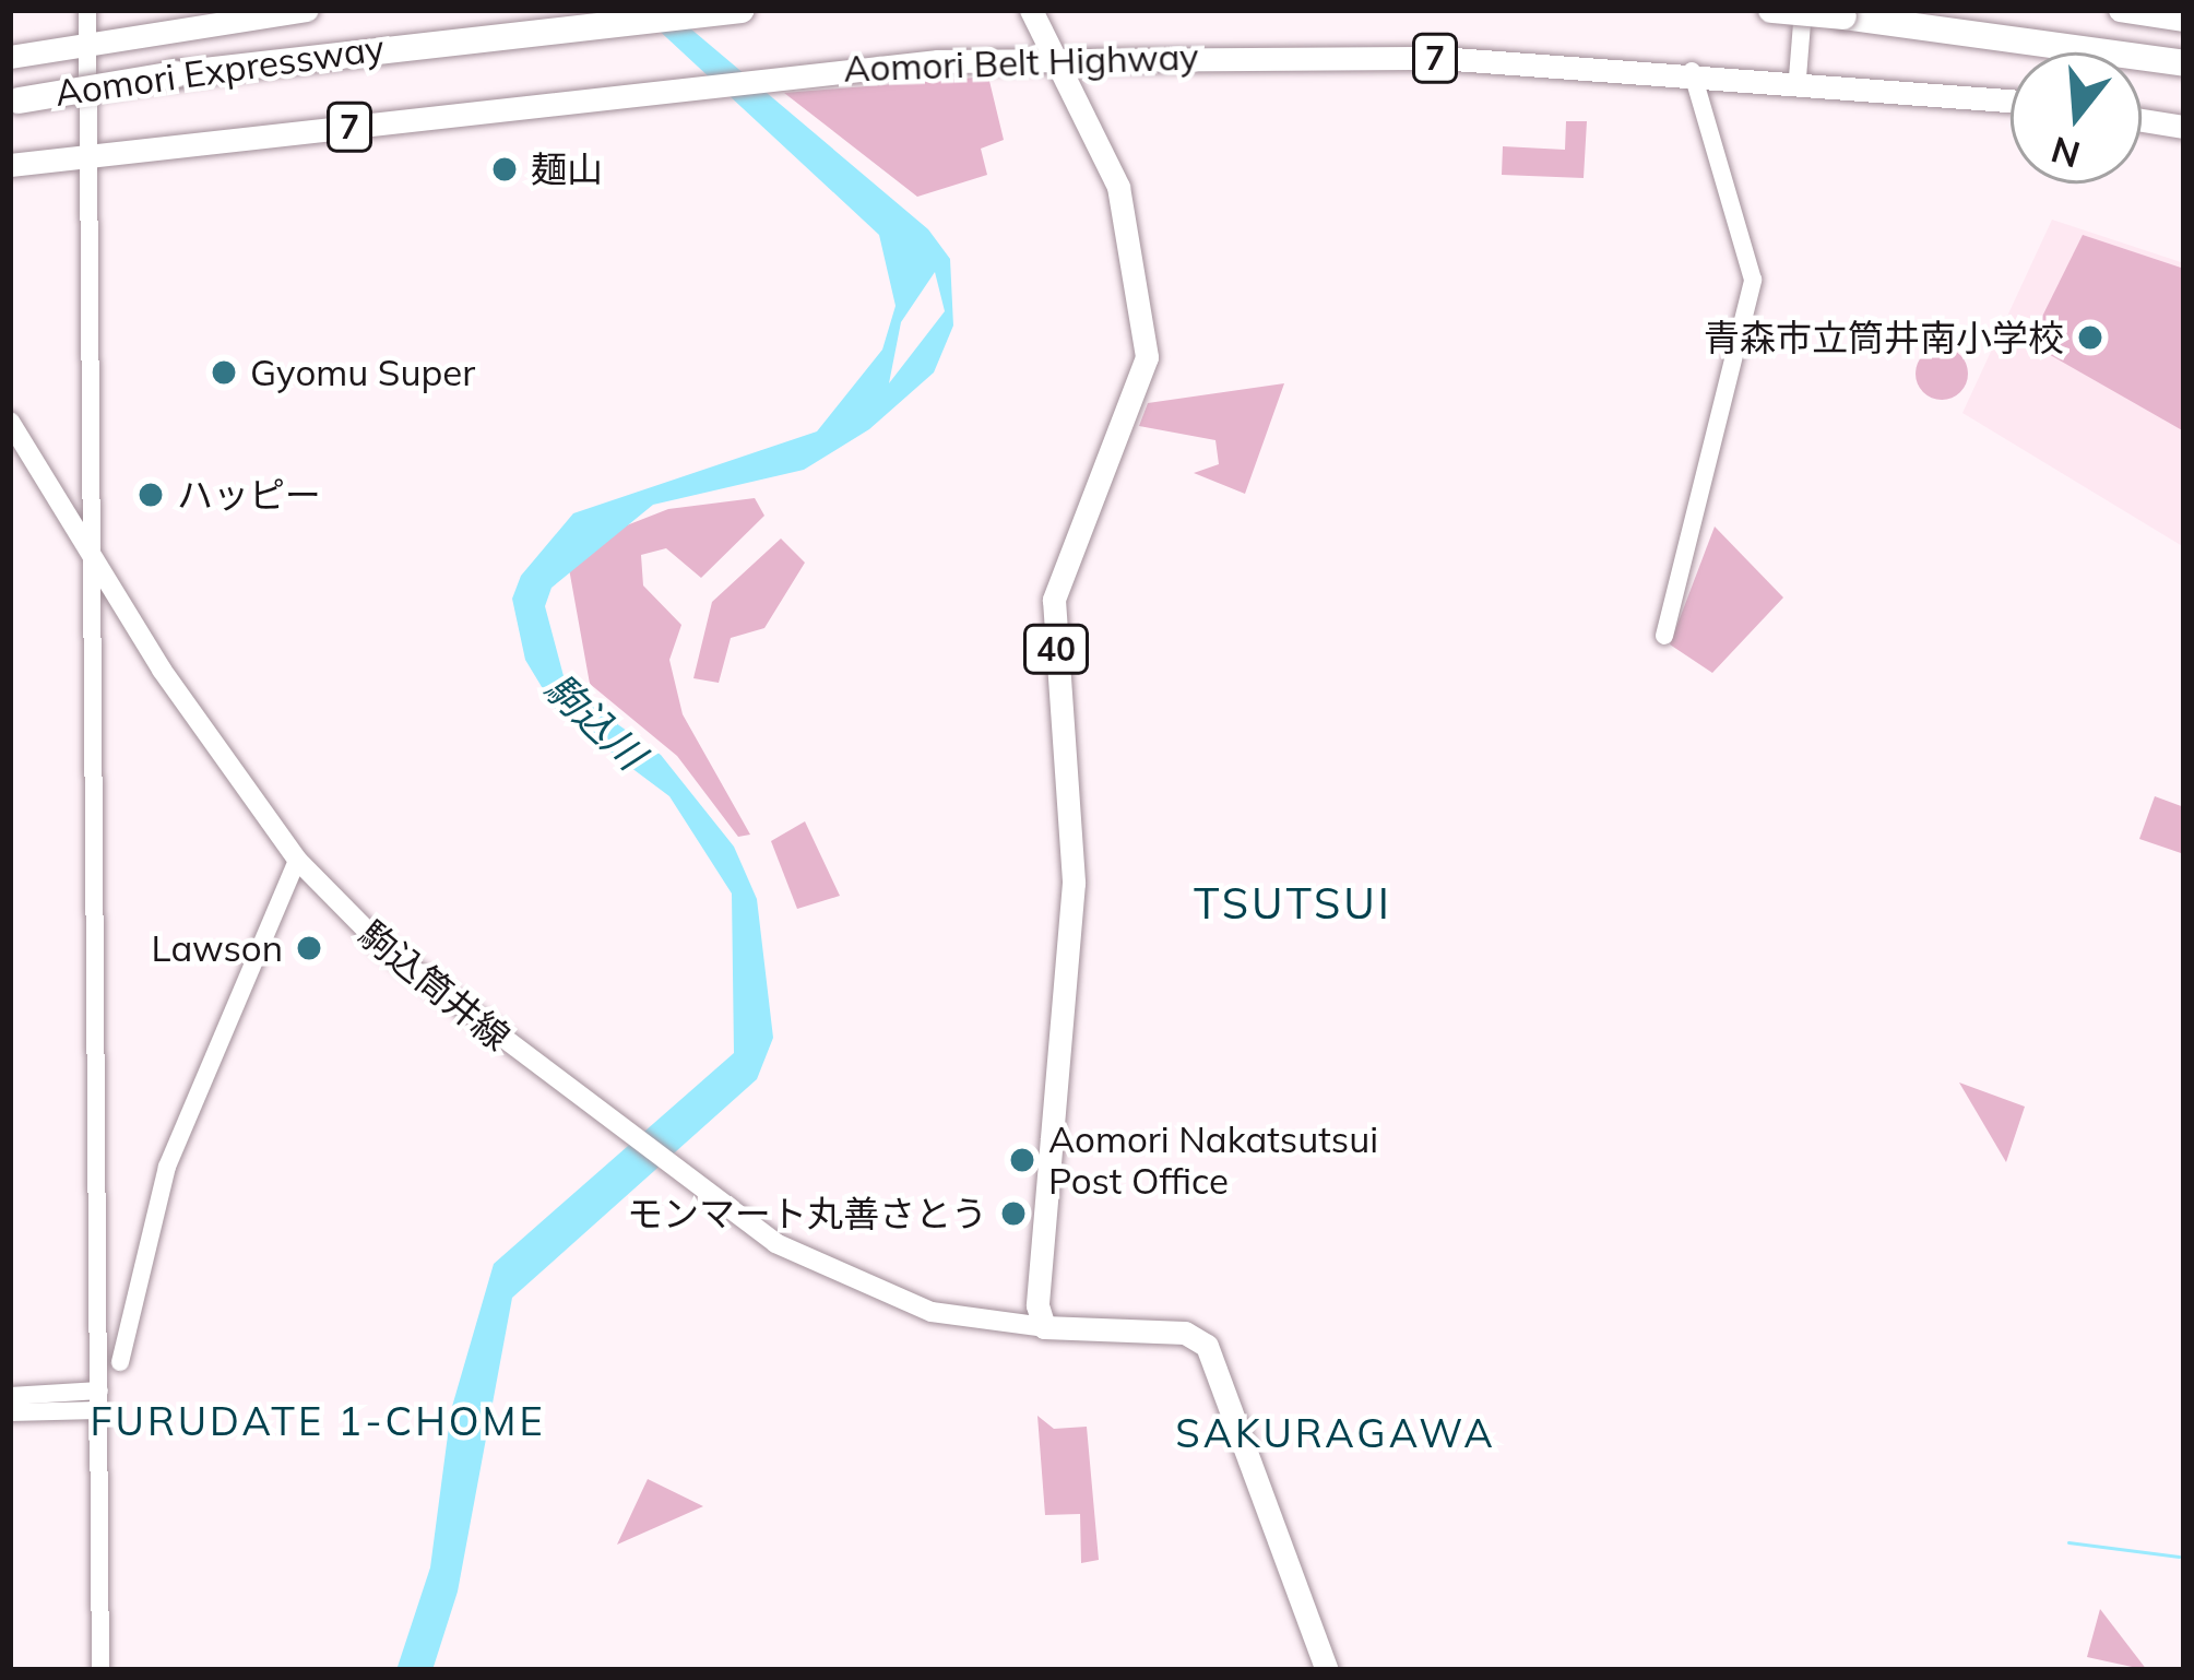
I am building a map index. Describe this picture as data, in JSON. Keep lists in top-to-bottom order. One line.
{"streets":{"highway":["Aomori Expressway"],"main road":["7","Aomori Belt Highway","40","駒込筒井線"]},"crossings":[["Aomori Belt Highway","40"],["40","駒込筒井線"]],"districts":["TSUTSUI","FURUDATE 1-CHOME","SAKURAGAWA"],"water":["駒込川"],"places":["麺山","青森市立筒井南小学校","Gyomu Super","ハッピー","Lawson","Aomori Nakatsutsui Post Office","モンマート丸善さとう"],"north":"bottom"}
